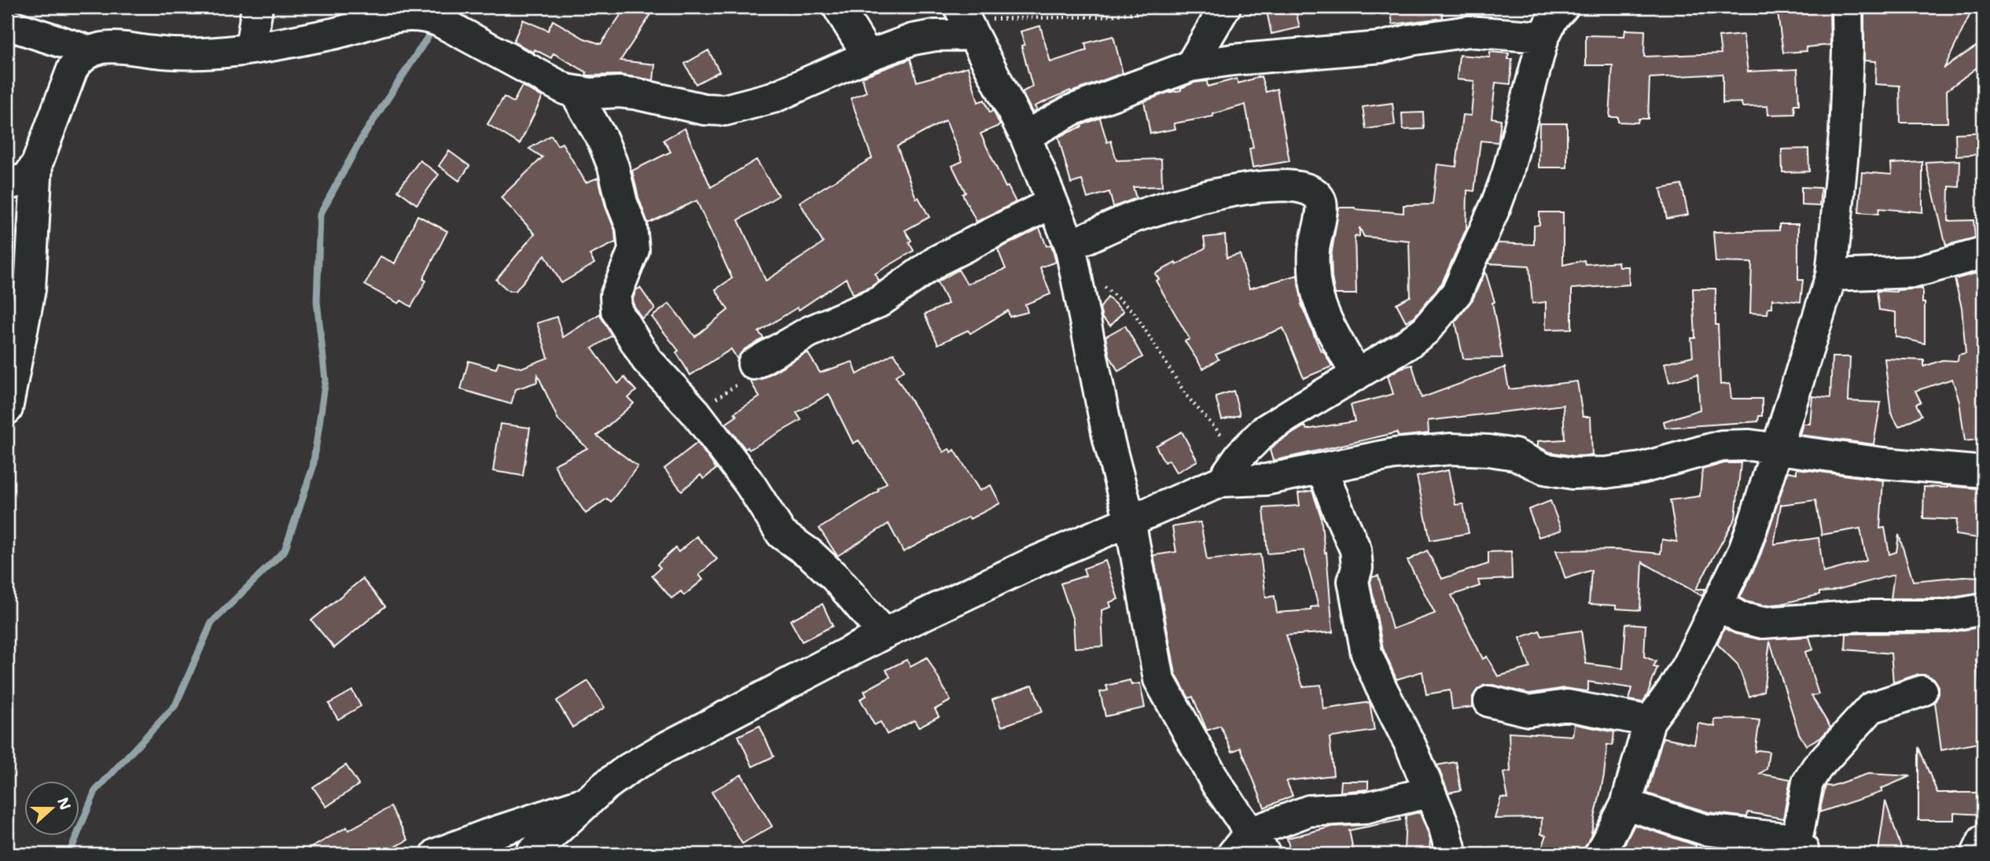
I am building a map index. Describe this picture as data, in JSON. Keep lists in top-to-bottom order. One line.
{"north":"right"}
